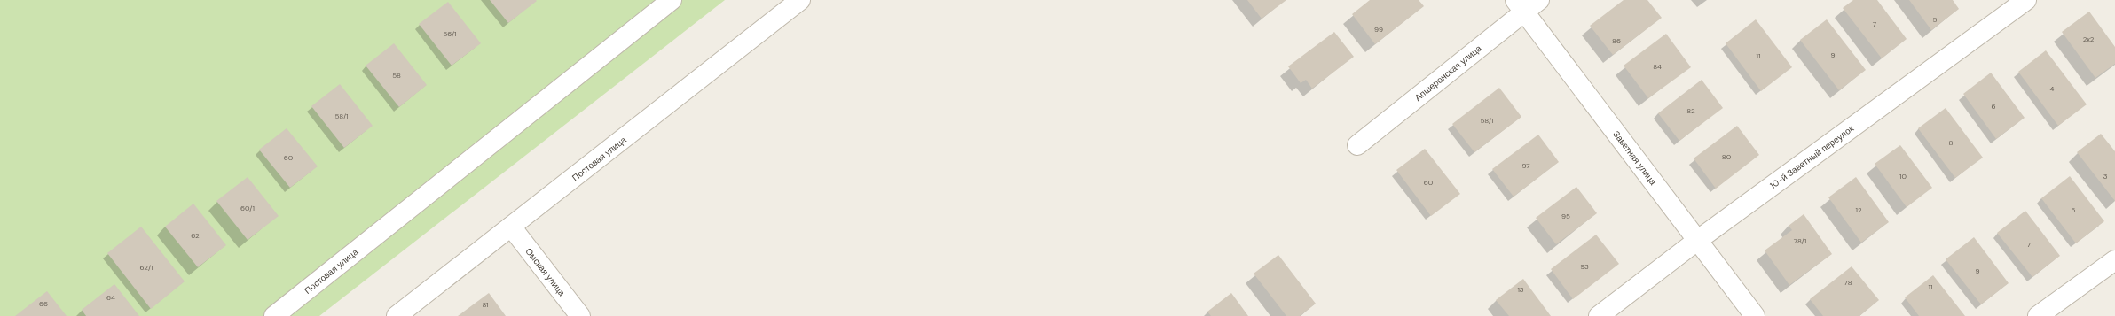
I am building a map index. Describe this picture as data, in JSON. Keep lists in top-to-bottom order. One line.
{"streets":{"street":["Апшеронская улица","10-й Заветный переулок","Заветная улица","Постовая улица","Омская улица"]},"crossings":[["Апшеронская улица","Заветная улица"],["10-й Заветный переулок","Заветная улица"],["Постовая улица","Омская улица"]],"house_numbers":["5","7","99","56/1","2к2","86","9","11","84","58","4","6","82","58/1","58/1","8","80","60","97","10","3","60","60/1","12","5","95","62","78/1","7","93","62/1","9","78","11","13","64","66","81"]}
